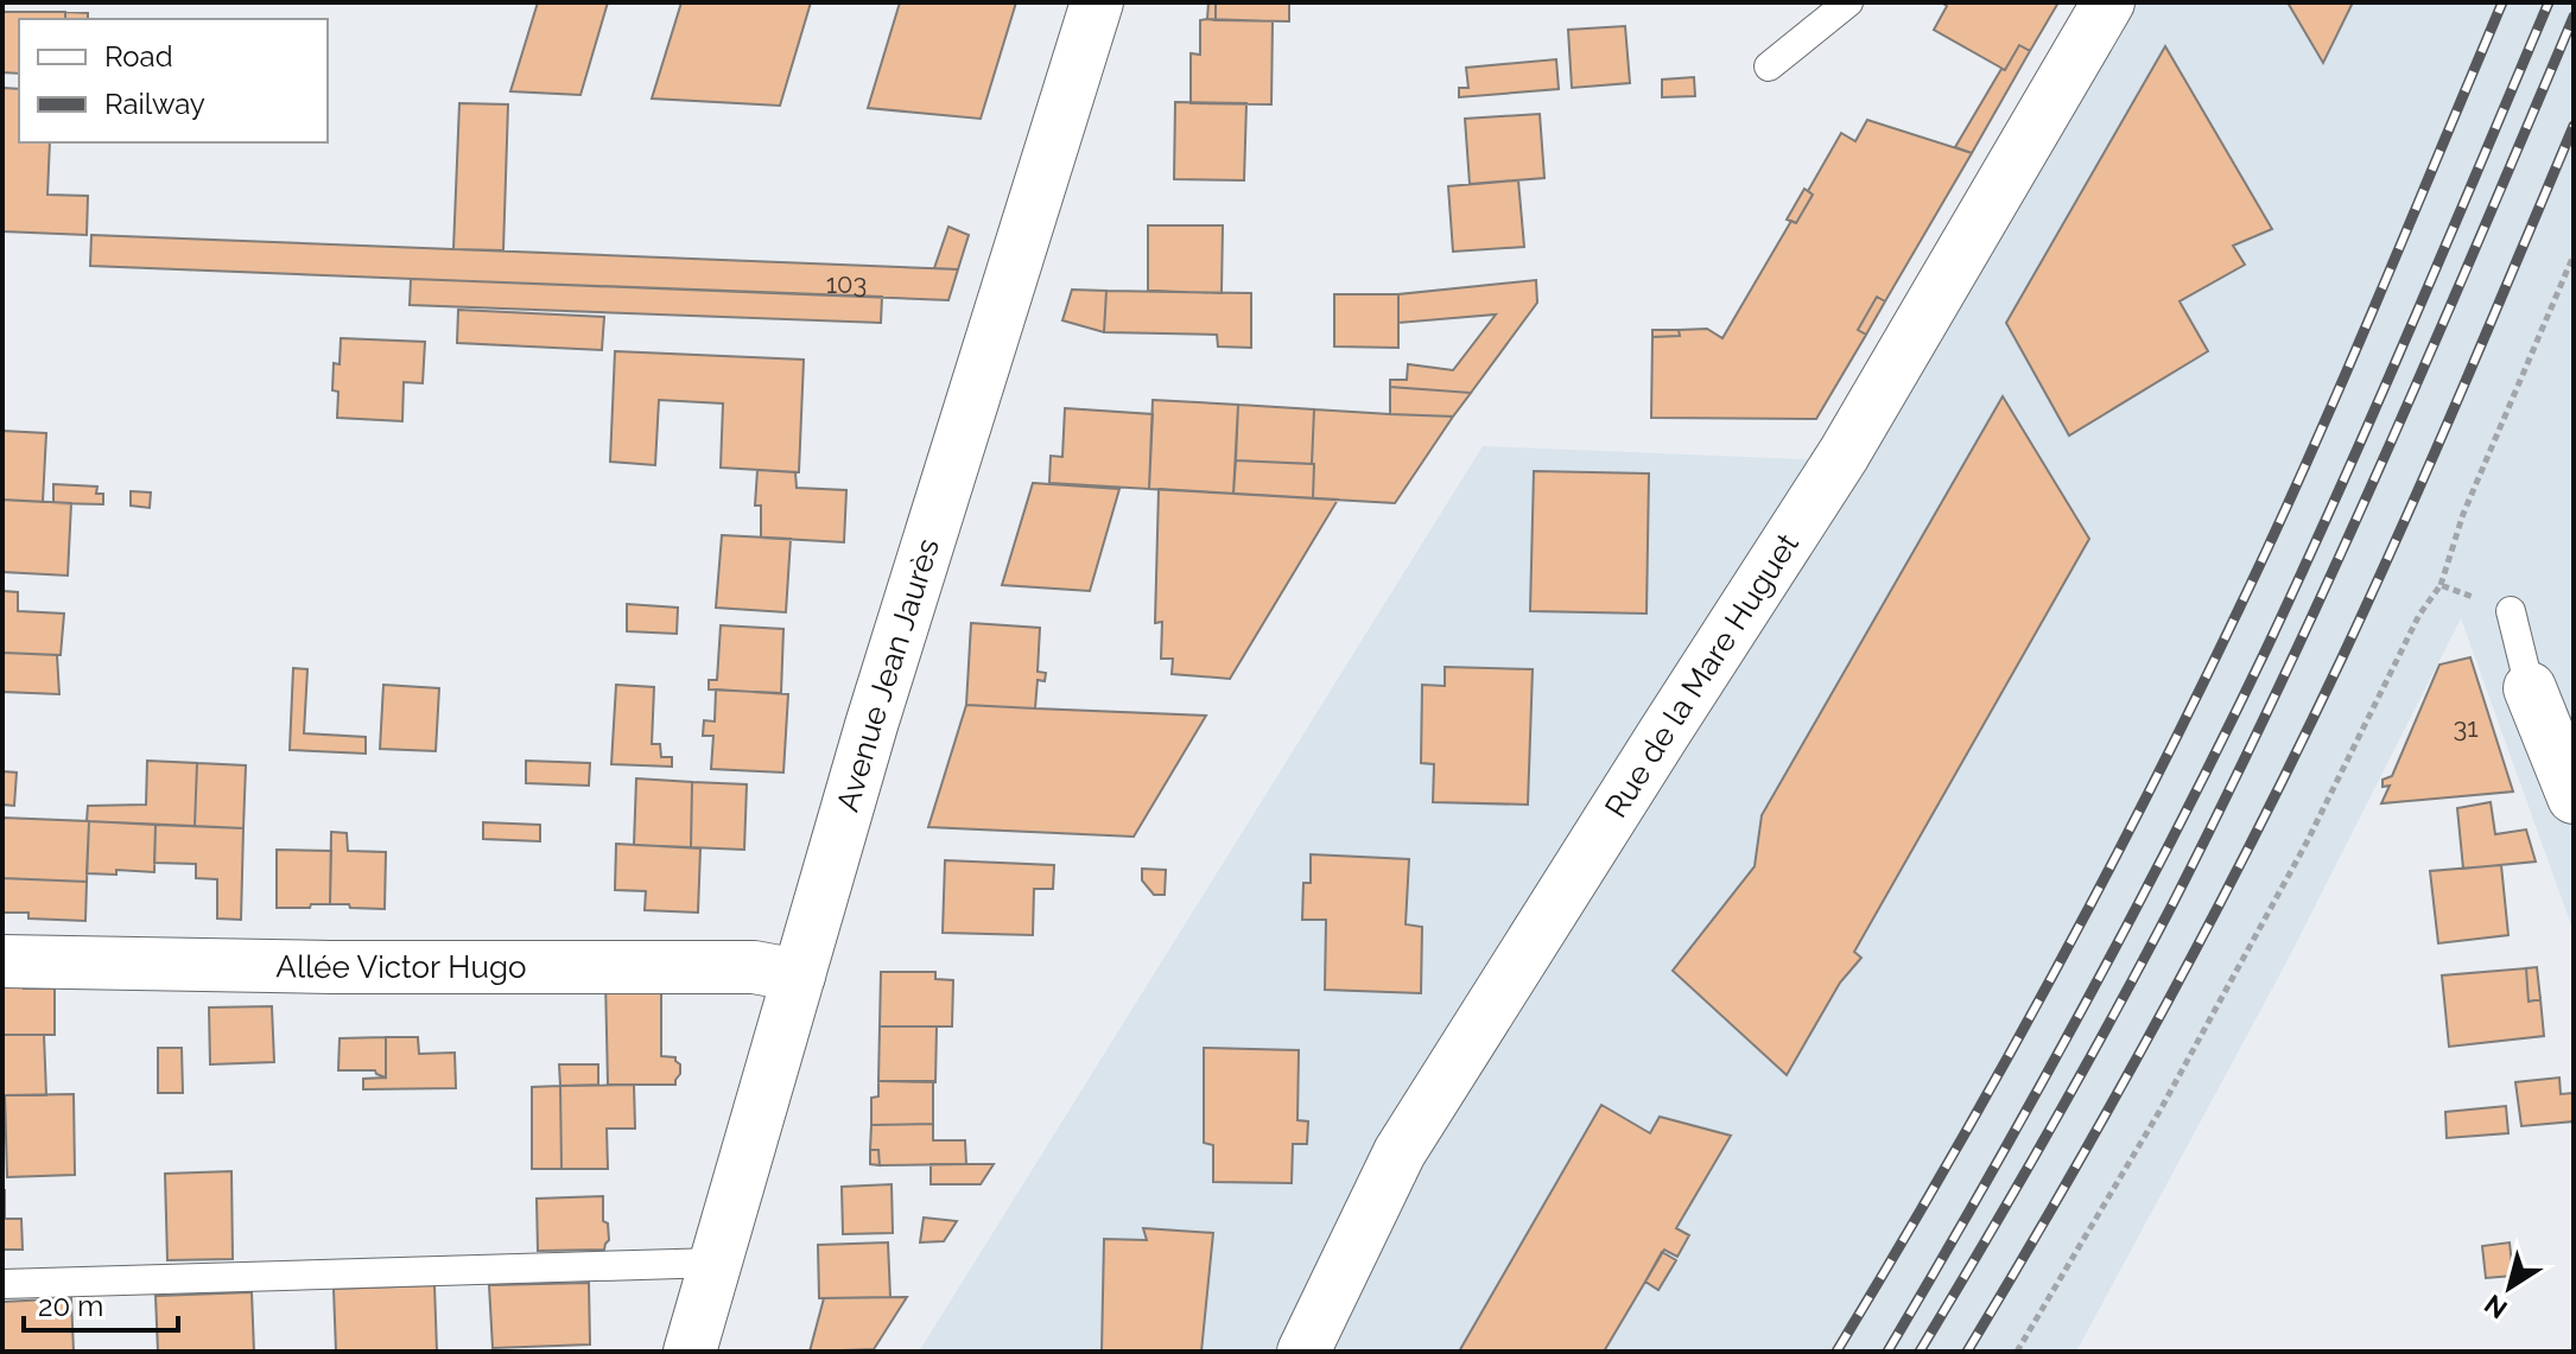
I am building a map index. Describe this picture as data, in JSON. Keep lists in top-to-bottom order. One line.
{"streets":{"street":["Avenue Jean Jaurès","Rue de la Mare Huguet","Allée Victor Hugo"]},"crossings":[["Avenue Jean Jaurès","Allée Victor Hugo"]],"house_numbers":["103","31"],"legend":["Road","Railway"],"scale_bar":"20 m","north":"bottom left"}
